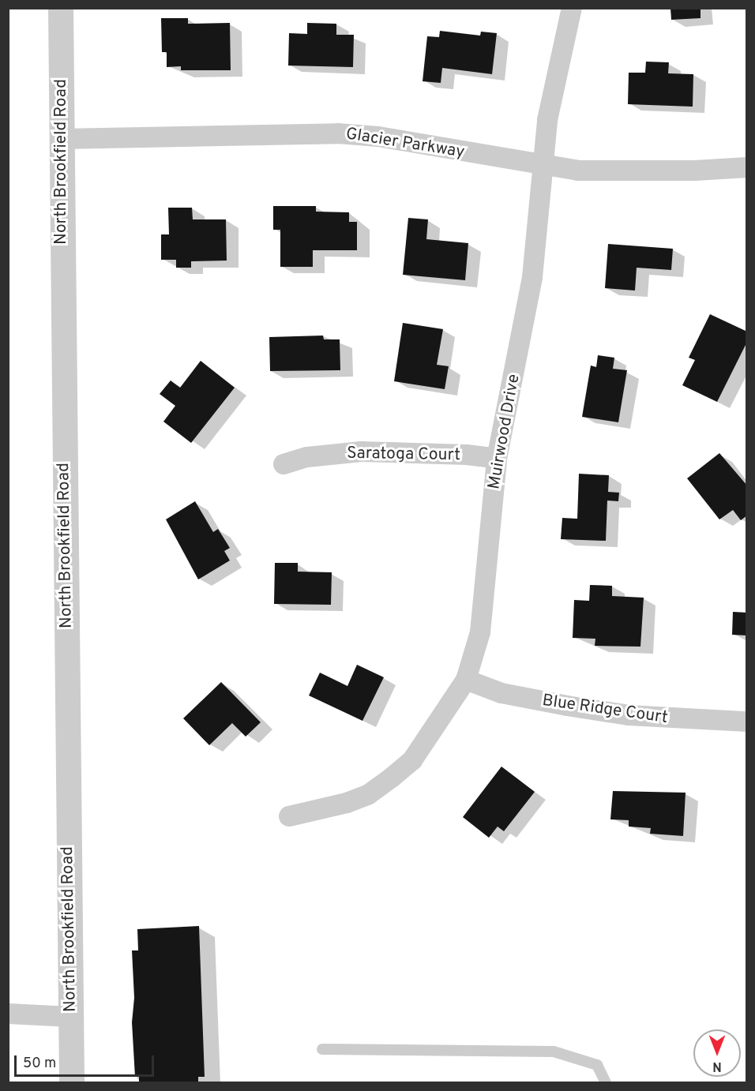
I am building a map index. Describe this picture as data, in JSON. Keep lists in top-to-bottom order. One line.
{"streets":{"street":["Glacier Parkway","North Brookfield Road","Muirwood Drive","Saratoga Court","Blue Ridge Court"]},"crossings":[["Glacier Parkway","North Brookfield Road"],["Glacier Parkway","Muirwood Drive"],["Muirwood Drive","Saratoga Court"],["Muirwood Drive","Blue Ridge Court"]],"scale_bar":"50 m","north":"bottom"}
